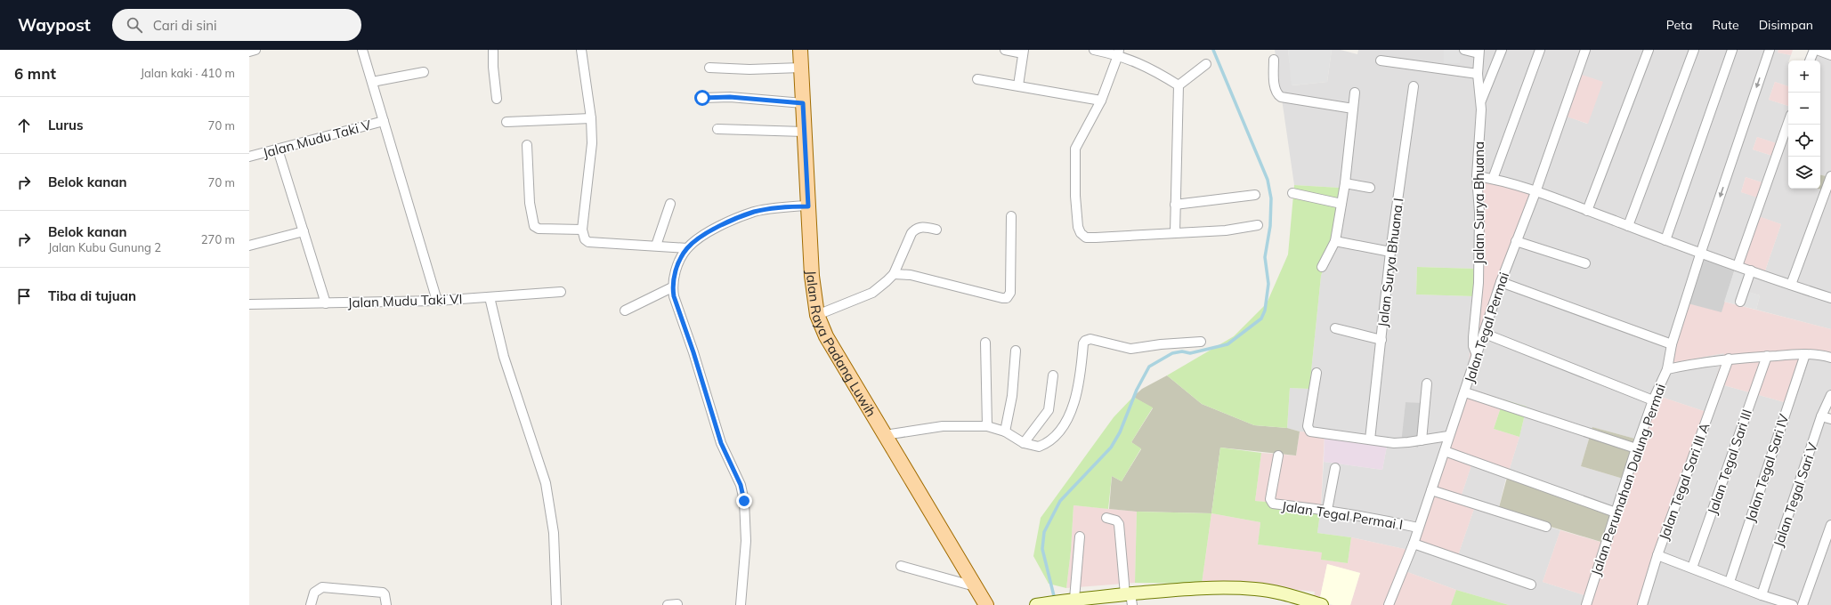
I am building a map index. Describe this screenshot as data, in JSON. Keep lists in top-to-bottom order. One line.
{"streets":{"main road":["Jalan Raya Padang Luwih"],"street":["Jalan Mudu Taki V","Jalan Surya Bhuana","Jalan Surya Bhuana I","Jalan Mudu Taki VI","Jalan Tegal Permai","Jalan Tegal Sari III","Jalan Tegal Sari IV","Jalan Perumahan Dalung Permai","Jalan Tegal Sari III A","Jalan Tegal Sari V","Jalan Tegal Permai I"]},"crossings":[["Jalan Surya Bhuana","Jalan Tegal Permai"],["Jalan Tegal Permai","Jalan Tegal Permai I"],["Jalan Tegal Sari III","Jalan Perumahan Dalung Permai"],["Jalan Tegal Sari IV","Jalan Perumahan Dalung Permai"],["Jalan Perumahan Dalung Permai","Jalan Tegal Sari III A"]],"page":{"header":"Waypost","search":"Cari di sini","nav":["Peta","Rute","Disimpan"],"heading":["6 mnt","Jalan kaki · 410 m"],"map_buttons":["+","−"],"list":[["Lurus","70 m"],["Belok kanan","70 m"],["Belok kanan","Jalan Kubu Gunung 2","270 m"],"Tiba di tujuan"]}}
